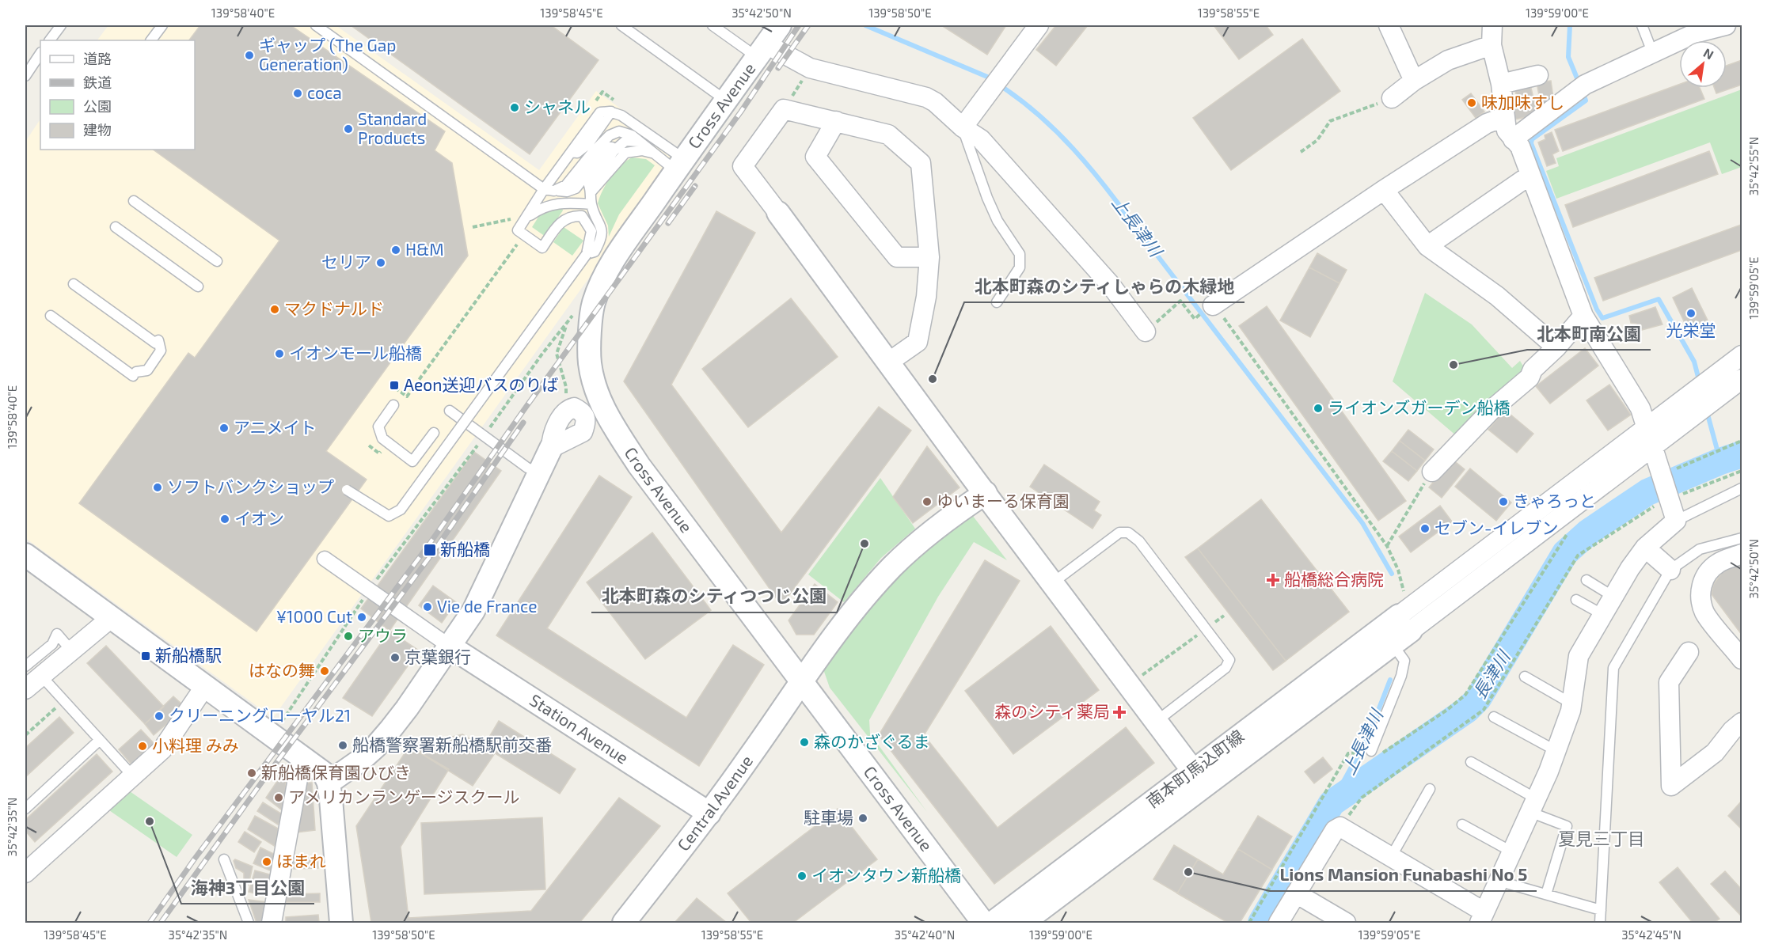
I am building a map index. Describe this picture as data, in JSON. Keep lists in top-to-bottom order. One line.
{"streets":{"street":["Cross Avenue","Station Avenue","南本町馬込町線","Central Avenue"]},"crossings":[["Cross Avenue","Central Avenue"],["Station Avenue","Central Avenue"]],"districts":["夏見三丁目"],"water":["上長津川","長津川"],"places":{"other":["ギャップ (The Gap Generation)","coca","味加味すし","シャネル","Standard Products","H&M","セリア","マクドナルド","光栄堂","イオンモール船橋","北本町南公園","北本町森のシティしゃらの木緑地","ライオンズガーデン船橋","アニメイト","ソフトバンクショップ","ゆいまーる保育園","きゃろっと","イオン","セブン-イレブン","北本町森のシティつつじ公園","Vie de France","¥1000 Cut","アウラ","京葉銀行","はなの舞","クリーニングローヤル21","森のかざぐるま","船橋警察署新船橋駅前交番","小料理 みみ","新船橋保育園ひびき","アメリカンランゲージスクール","駐車場","海神3丁目公園","ほまれ","Lions Mansion Funabashi No 5","イオンタウン新船橋"],"transit":["Aeon送迎バスのりば","新船橋","新船橋駅"],"health":["船橋総合病院","森のシティ薬局"]},"legend":["道路","鉄道","公園","建物"],"north":"top right","coordinates":["139°58'40\"E","139°58'45\"E","35°42'50\"N","139°58'50\"E","139°58'55\"E","139°59'00\"E","35°42'55\"N","139°59'05\"E","35°42'35\"N","35°42'40\"N","35°42'45\"N"]}
